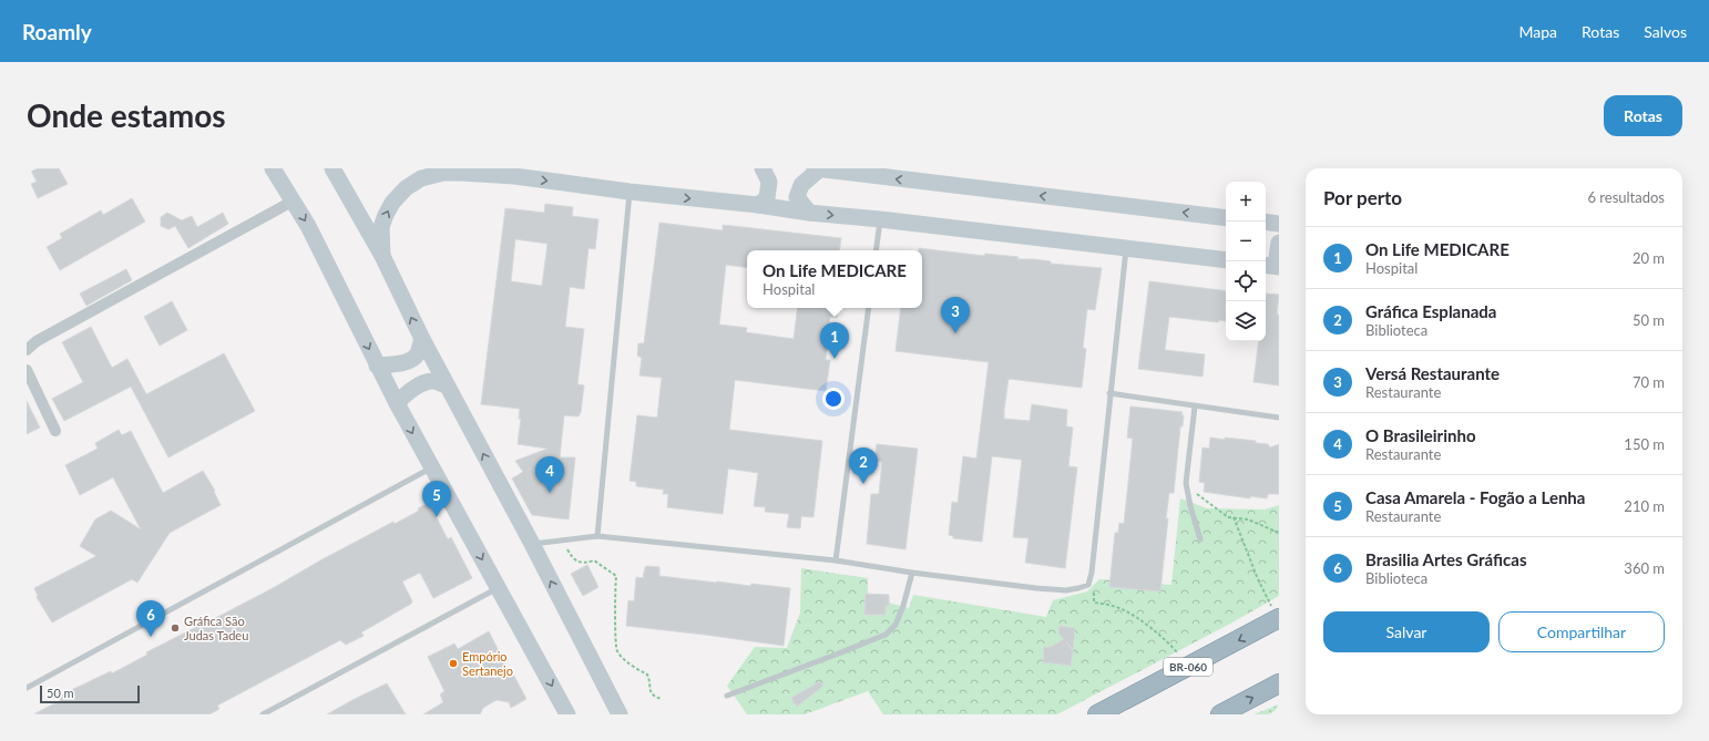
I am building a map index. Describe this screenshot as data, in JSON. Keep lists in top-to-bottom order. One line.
{"streets":{"highway":["BR-060"]},"places":["Gráfica São Judas Tadeu","Empório Sertanejo"],"scale_bar":"50 m","page":{"header":"Roamly","nav":["Mapa","Rotas","Salvos"],"buttons":["Rotas",["Salvar","Compartilhar"]],"title":"Onde estamos","heading":["Por perto","6 resultados"],"map_buttons":["+","−"],"list":[{"mark":"1","name":"On Life MEDICARE","note":"Hospital","value":"20 m"},{"mark":"2","name":"Gráfica Esplanada","note":"Biblioteca","value":"50 m"},{"mark":"3","name":"Versá Restaurante","note":"Restaurante","value":"70 m"},{"mark":"4","name":"O Brasileirinho","note":"Restaurante","value":"150 m"},{"mark":"5","name":"Casa Amarela - Fogão a Lenha","note":"Restaurante","value":"210 m"},{"mark":"6","name":"Brasilia Artes Gráficas","note":"Biblioteca","value":"360 m"}],"popup":["On Life MEDICARE","Hospital"],"pins":["3","1","2","4","5","6"],"scale":"50 m"}}
